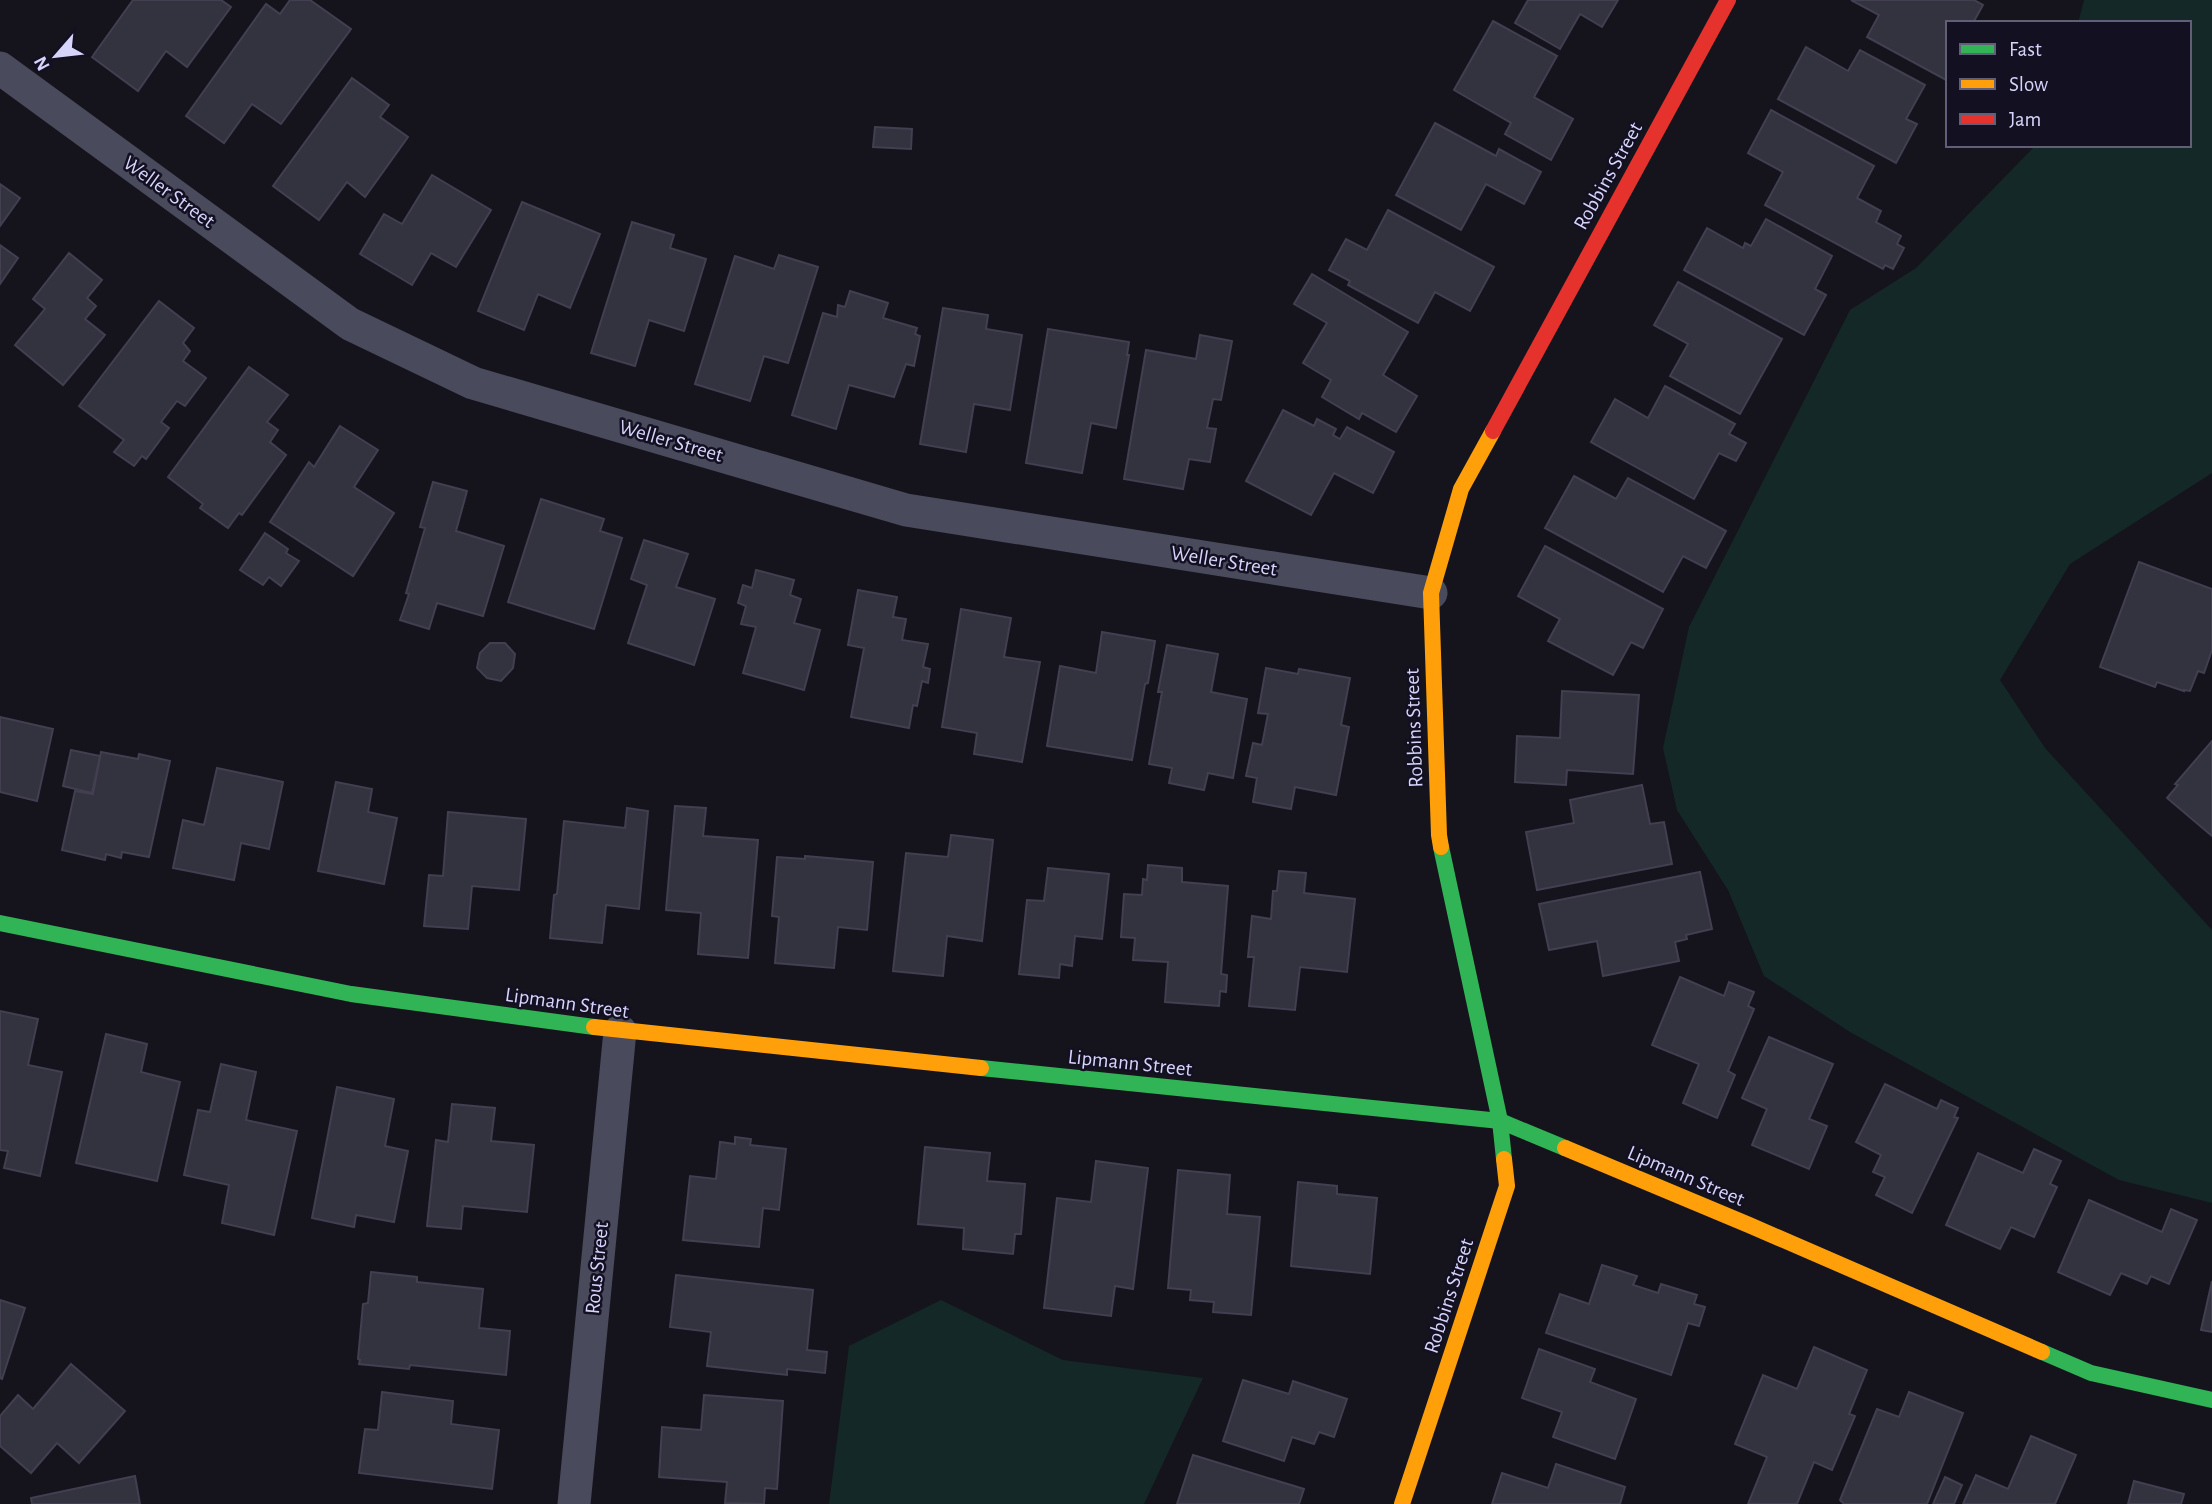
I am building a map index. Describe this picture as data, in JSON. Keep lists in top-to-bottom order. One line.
{"streets":{"street":["Robbins Street","Weller Street","Lipmann Street","Rous Street"]},"crossings":[["Robbins Street","Weller Street"],["Robbins Street","Lipmann Street"],["Lipmann Street","Rous Street"]],"legend":["Fast","Slow","Jam"],"north":"bottom left"}
